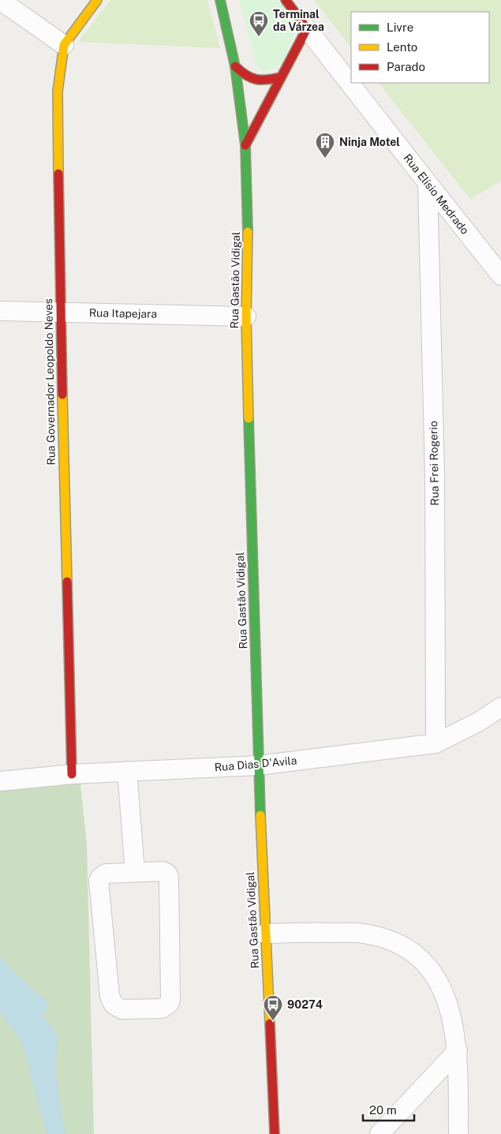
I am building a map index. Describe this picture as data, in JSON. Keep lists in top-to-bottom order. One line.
{"streets":{"street":["Rua Elísio Medrado","Rua Gastão Vidigal","Rua Itapejara","Rua Governador Leopoldo Neves","Rua Frei Rogerio","Rua Dias D'Avila"]},"crossings":[["Rua Elísio Medrado","Rua Frei Rogerio"],["Rua Gastão Vidigal","Rua Itapejara"],["Rua Gastão Vidigal","Rua Dias D'Avila"],["Rua Itapejara","Rua Governador Leopoldo Neves"],["Rua Governador Leopoldo Neves","Rua Dias D'Avila"],["Rua Frei Rogerio","Rua Dias D'Avila"]],"places":{"bus stop":["Terminal da Várzea","90274"],"building":["Ninja Motel"]},"legend":["Livre","Lento","Parado"],"scale_bar":"20 m"}
